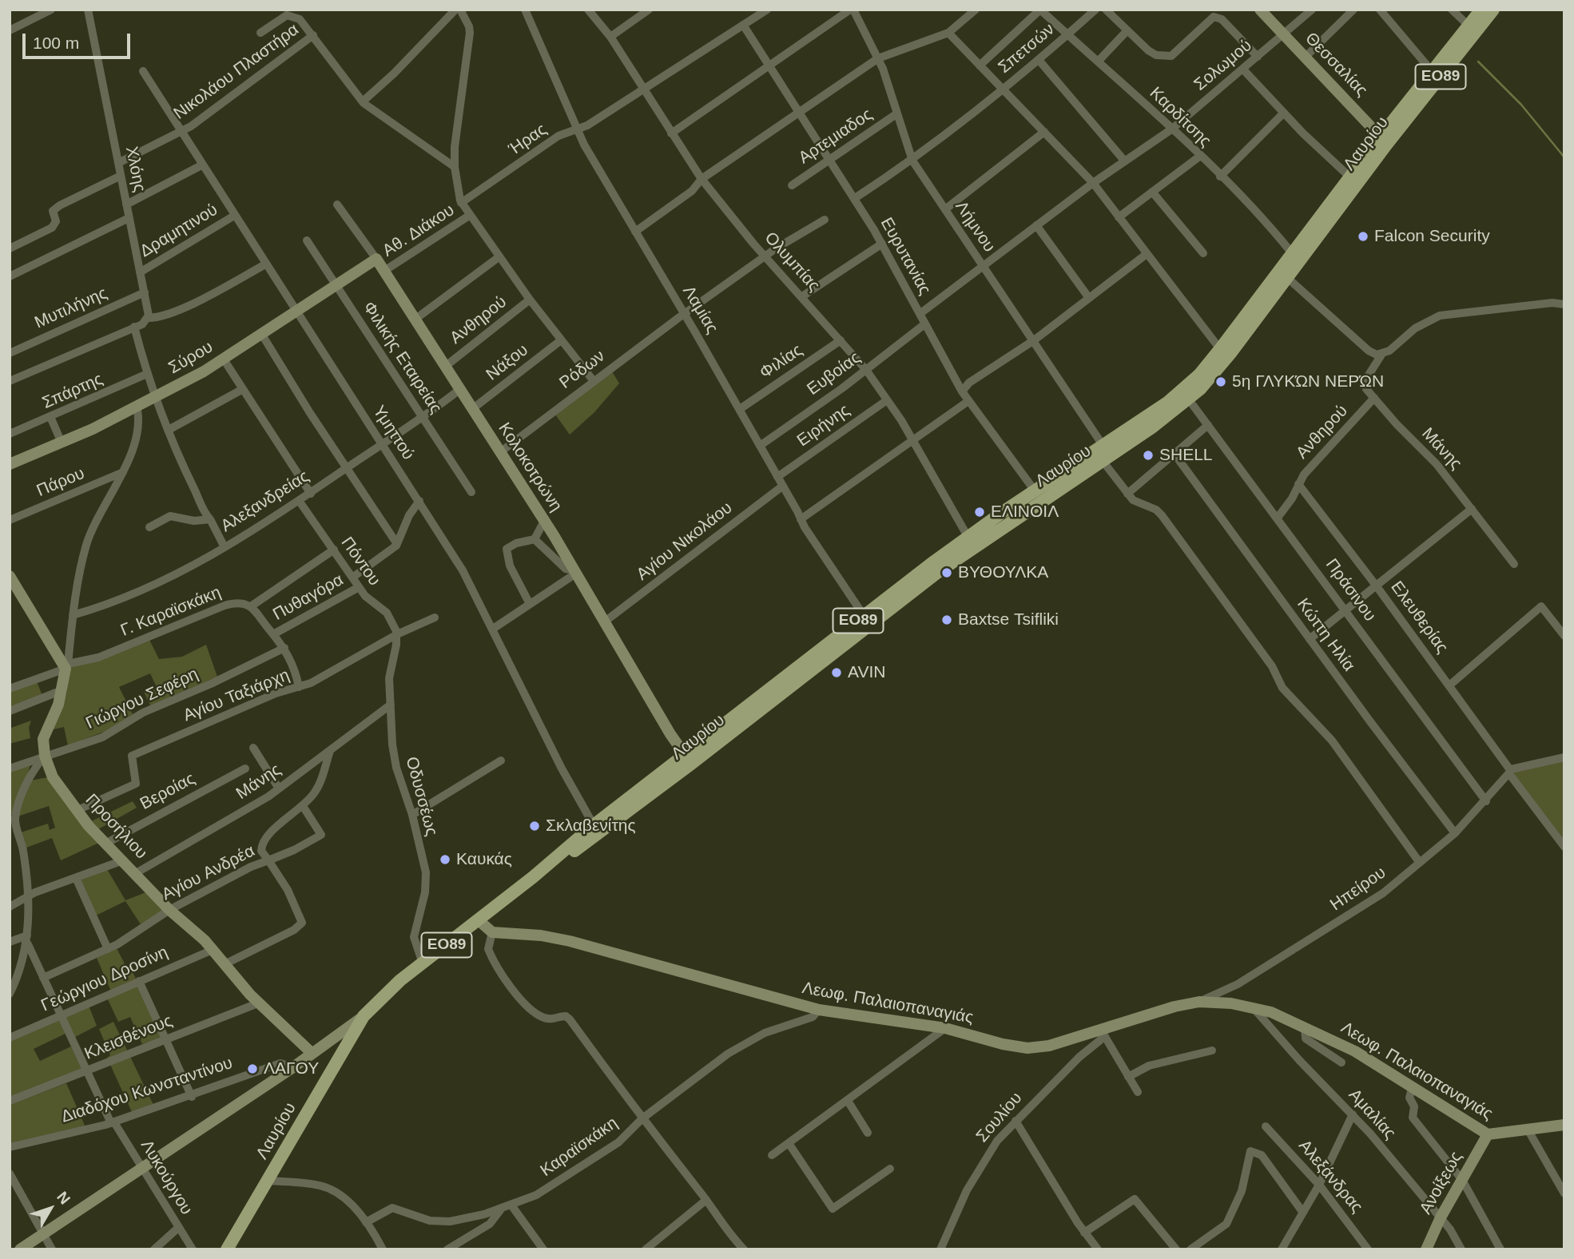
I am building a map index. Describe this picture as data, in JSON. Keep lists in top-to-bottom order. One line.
{"streets":{"main road":["ΕΟ89","Λαυρίου"],"street":["Σπετσών","Θεσσαλίας","Σολωμού","Νικολάου Πλαστήρα","Καρδίτσης","Αρτεμιαδος","Ήρας","Χλόης","Λήμνου","Δραμητινού","Αθ. Διάκου","Ευρυτανίας","Ολυμπίας","Μυτιλήνης","Λαμίας","Ανθηρού","Σύρου","Φιλικής Εταιρείας","Φιλίας","Νάξου","Ρόδων","Ευβοίας","Σπάρτης","Ειρήνης","Υμηττού","Μάνης","Κολοκοτρώνη","Πάρου","Αλεξανδρείας","Αγίου Νικολάου","Πόντου","Πράσινου","Πυθαγόρα","Γ. Καραϊσκάκη","Ελευθερίας","Κώττη Ηλία","Αγίου Ταξιάρχη","Γιώργου Σεφέρη","Βεροίας","Οδυσσέως","Προσήλιου","Αγίου Ανδρέα","Ηπείρου","Γεώργιου Δροσίνη","Λεωφ. Παλαιοπαναγιάς","Κλεισθένους","Διαδόχου Κωνσταντίνου","Αμαλίας","Σουλίου","Καραϊσκάκη","Αλεξάνδρας","Λυκούργου","Ανοίξεως"]},"crossings":[["Σπετσών","Καρδίτσης"],["Σπετσών","Λήμνου"],["Σπετσών","Ευρυτανίας"],["Θεσσαλίας","Σολωμού"],["Θεσσαλίας","Λαυρίου"],["Σολωμού","Καρδίτσης"],["Σολωμού","Λήμνου"],["Σολωμού","Ευρυτανίας"],["Νικολάου Πλαστήρα","Χλόης"],["Νικολάου Πλαστήρα","Υμηττού"],["Καρδίτσης","Λαυρίου"],["Αρτεμιαδος","Λήμνου"],["Αρτεμιαδος","Ευρυτανίας"],["Ήρας","Ευρυτανίας"],["Ήρας","Ολυμπίας"],["Ήρας","Λαμίας"],["Λαυρίου","Λήμνου"],["Λαυρίου","Ευρυτανίας"],["Λαυρίου","Ολυμπίας"],["Λαυρίου","Λαμίας"],["Λαυρίου","Υμηττού"],["Λαυρίου","Κολοκοτρώνη"],["Λαυρίου","Πράσινου"],["Λαυρίου","Οδυσσέως"],["Χλόης","Δραμητινού"],["Χλόης","Μυτιλήνης"],["Δραμητινού","Υμηττού"],["Αθ. Διάκου","Κολοκοτρώνη"],["Ευρυτανίας","Ευβοίας"],["Ολυμπίας","Φιλίας"],["Ολυμπίας","Ρόδων"],["Ολυμπίας","Ευβοίας"],["Ολυμπίας","Ειρήνης"],["Λαμίας","Φιλίας"],["Λαμίας","Ρόδων"],["Λαμίας","Ευβοίας"],["Λαμίας","Ειρήνης"],["Λαμίας","Αγίου Νικολάου"],["Ανθηρού","Μάνης"],["Ανθηρού","Κολοκοτρώνη"],["Ανθηρού","Πράσινου"],["Ανθηρού","Ελευθερίας"],["Σύρου","Φιλικής Εταιρείας"],["Σύρου","Υμηττού"],["Σύρου","Κολοκοτρώνη"],["Φιλικής Εταιρείας","Αλεξανδρείας"],["Νάξου","Κολοκοτρώνη"],["Ρόδων","Κολοκοτρώνη"],["Υμηττού","Αλεξανδρείας"],["Μάνης","Οδυσσέως"],["Μάνης","Προσήλιου"],["Μάνης","Αγίου Ανδρέα"],["Κολοκοτρώνη","Αλεξανδρείας"],["Κολοκοτρώνη","Αγίου Νικολάου"],["Αλεξανδρείας","Πόντου"],["Πόντου","Πυθαγόρα"],["Πόντου","Αγίου Ταξιάρχη"],["Πόντου","Οδυσσέως"],["Πράσινου","Ηπείρου"],["Γ. Καραϊσκάκη","Προσήλιου"],["Ελευθερίας","Ηπείρου"],["Κώττη Ηλία","Ηπείρου"],["Αγίου Ταξιάρχη","Οδυσσέως"],["Αγίου Ταξιάρχη","Προσήλιου"],["Γιώργου Σεφέρη","Προσήλιου"],["Βεροίας","Προσήλιου"],["Προσήλιου","Αγίου Ανδρέα"],["Προσήλιου","Γεώργιου Δροσίνη"],["Προσήλιου","Κλεισθένους"],["Αγίου Ανδρέα","Λυκούργου"],["Ηπείρου","Λεωφ. Παλαιοπαναγιάς"],["Γεώργιου Δροσίνη","Λυκούργου"],["Λεωφ. Παλαιοπαναγιάς","Αμαλίας"],["Λεωφ. Παλαιοπαναγιάς","Σουλίου"],["Λεωφ. Παλαιοπαναγιάς","Καραϊσκάκη"],["Λεωφ. Παλαιοπαναγιάς","Ανοίξεως"],["Κλεισθένους","Λυκούργου"],["Διαδόχου Κωνσταντίνου","Λυκούργου"],["Αμαλίας","Ανοίξεως"]],"places":["Falcon Security","5η ΓΛΥΚΏΝ ΝΕΡΏΝ","SHELL","ΕΛΙΝΟΙΛ","ΒΥΘΟΥΛΚΑ","Baxtse Tsifliki","AVIN","Σκλαβενίτης","Καυκάς","ΛΑΓΟΥ"],"scale_bar":"100 m","north":"top right"}
